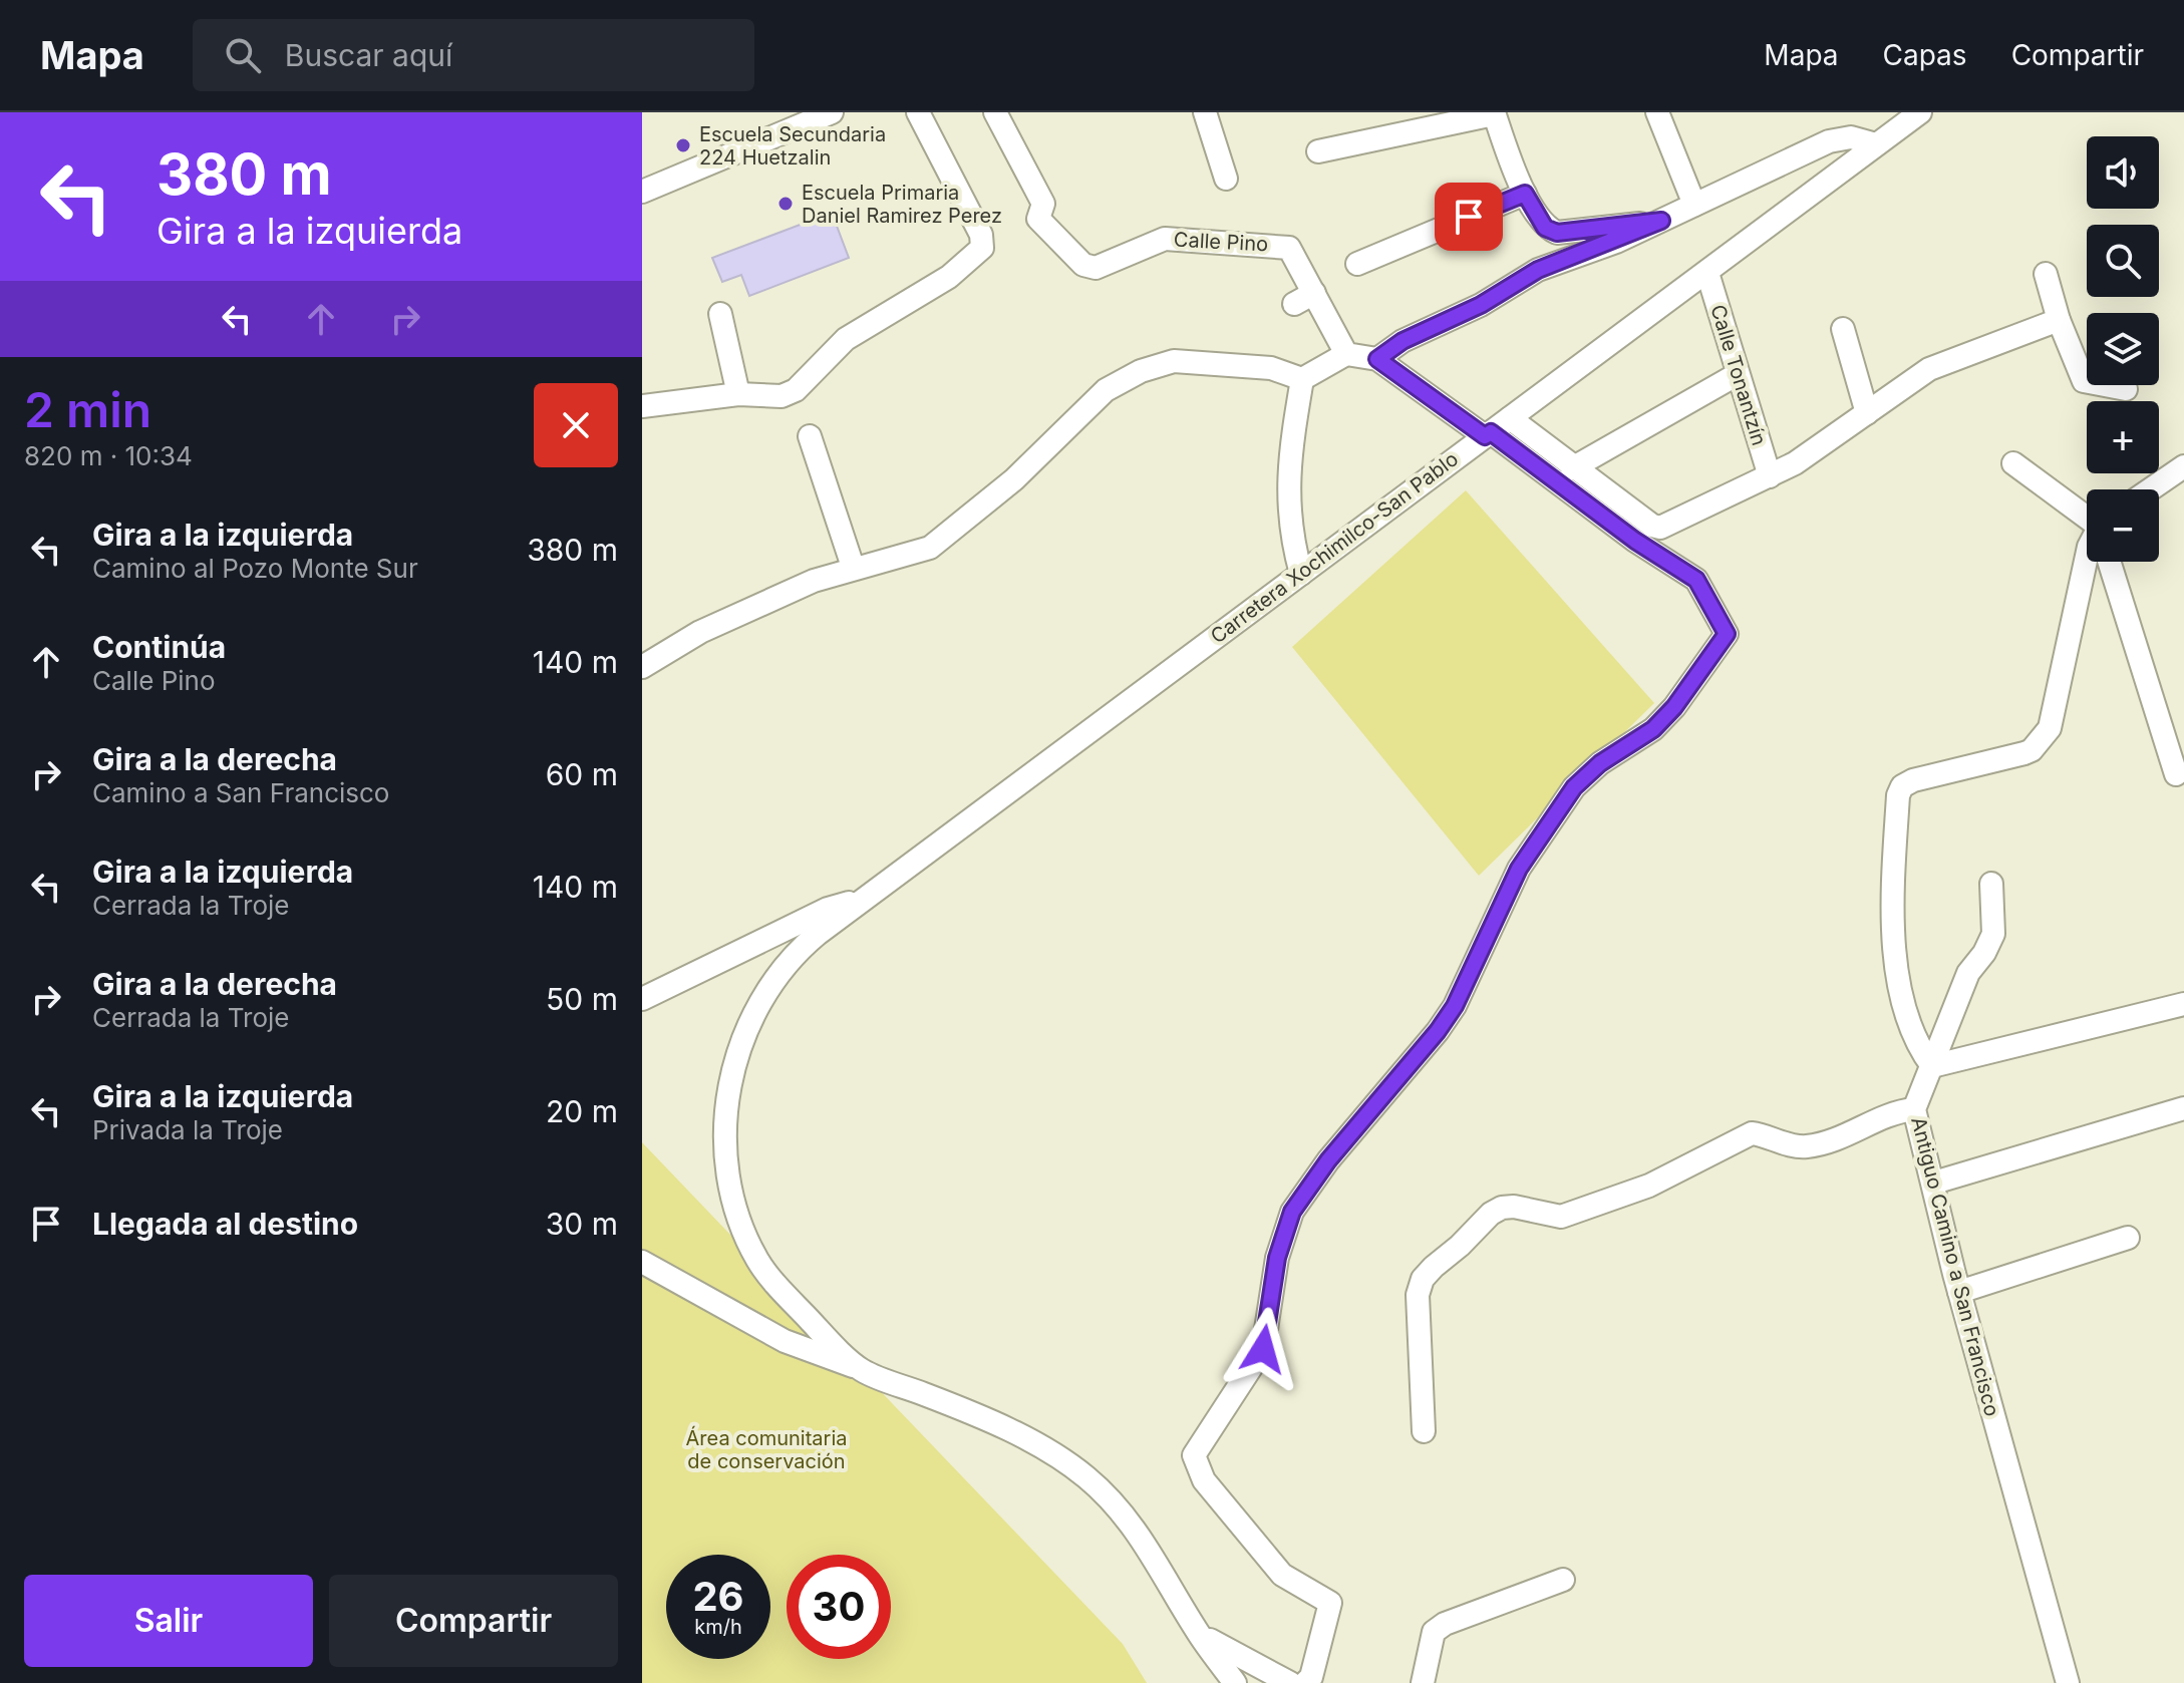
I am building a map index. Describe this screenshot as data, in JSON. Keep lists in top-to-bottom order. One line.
{"streets":{"street":["Calle Pino","Calle Tonantzín","Carretera Xochimilco-San Pablo","Antiguo Camino a San Francisco"]},"crossings":[["Calle Tonantzín","Carretera Xochimilco-San Pablo"]],"parks":["Área comunitaria de conservación"],"places":["Escuela Secundaria 224 Huetzalin","Escuela Primaria Daniel Ramirez Perez"],"page":{"header":"Mapa","search":"Buscar aquí","nav":["Mapa","Capas","Compartir"],"turn":["380 m","Gira a la izquierda"],"map_buttons":["+","−"],"heading":["2 min","820 m · 10:34"],"list":[{"name":"Gira a la izquierda","note":"Camino al Pozo Monte Sur","value":"380 m"},{"name":"Continúa","note":"Calle Pino","value":"140 m"},{"name":"Gira a la derecha","note":"Camino a San Francisco","value":"60 m"},{"name":"Gira a la izquierda","note":"Cerrada la Troje","value":"140 m"},{"name":"Gira a la derecha","note":"Cerrada la Troje","value":"50 m"},{"name":"Gira a la izquierda","note":"Privada la Troje","value":"20 m"},{"name":"Llegada al destino","value":"30 m"}],"speed":"26 km/h","limit":"30","buttons":["Salir","Compartir"]}}
